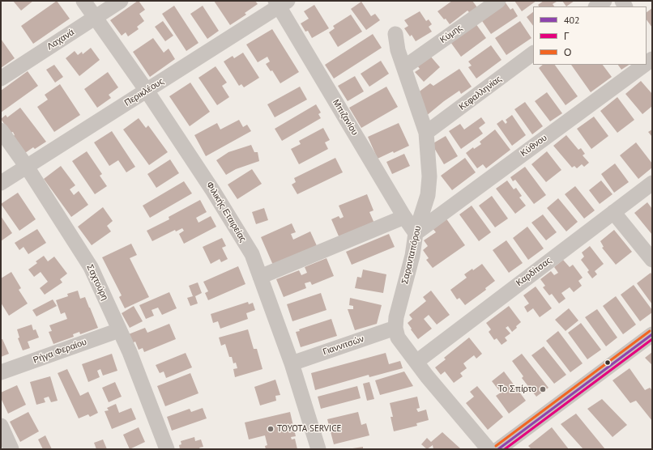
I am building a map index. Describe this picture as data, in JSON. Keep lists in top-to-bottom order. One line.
{"streets":{"street":["Κύμης","Λαχανά","Περικλέους","Κεφαλληνίας","Μπιζανίου","Κύθνου","Φιλικής Εταιρείας","Σαρανταπόρου","Καρδίτσας","Σαχτούρη","Γιαννιτσών","Ρήγα Φεραίου"]},"crossings":[["Κύμης","Σαρανταπόρου"],["Λαχανά","Φιλικής Εταιρείας"],["Περικλέους","Μπιζανίου"],["Περικλέους","Φιλικής Εταιρείας"],["Περικλέους","Σαχτούρη"],["Κεφαλληνίας","Σαρανταπόρου"],["Μπιζανίου","Κύθνου"],["Μπιζανίου","Σαρανταπόρου"],["Κύθνου","Σαρανταπόρου"],["Φιλικής Εταιρείας","Γιαννιτσών"],["Σαρανταπόρου","Γιαννιτσών"],["Σαχτούρη","Ρήγα Φεραίου"]],"places":["Το Σπίρτο","TOYOTA SERVICE"],"lines":["transit line Ο","transit line 402","transit line Γ"],"legend":["402","Γ","Ο"]}
